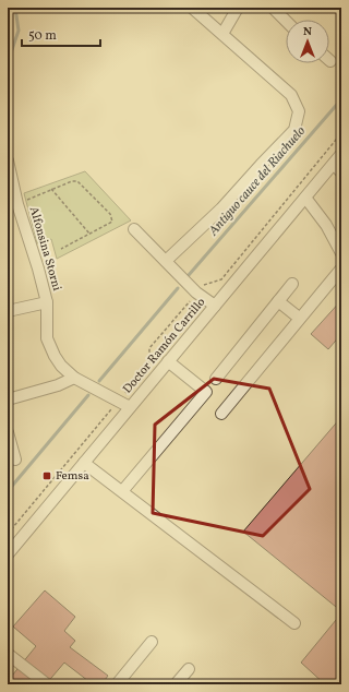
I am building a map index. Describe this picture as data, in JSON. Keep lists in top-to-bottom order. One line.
{"streets":{"street":["Alfonsina Storni","Doctor Ramón Carrillo"]},"crossings":[["Alfonsina Storni","Doctor Ramón Carrillo"]],"water":["Antiguo cauce del Riachuelo"],"places":{"transit":["Femsa"]},"scale_bar":"50 m","north":"top"}
